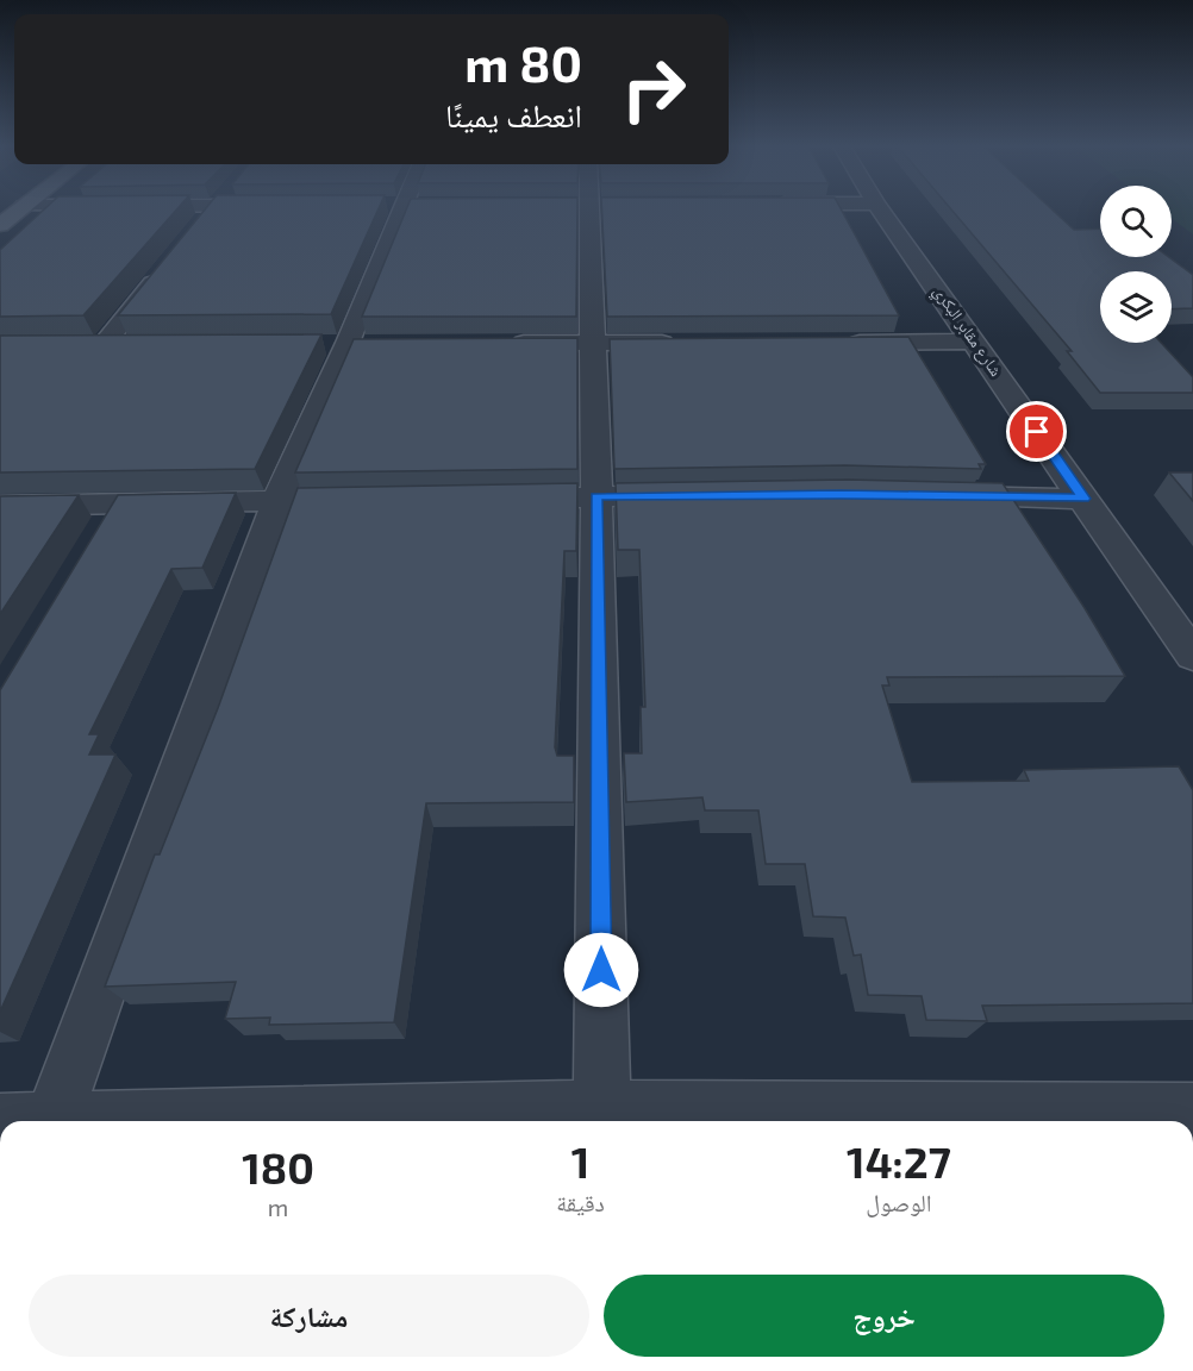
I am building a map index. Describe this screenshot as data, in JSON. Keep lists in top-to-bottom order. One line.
{"streets":{"street":["شارع مقابر البكري"]},"page":{"turn":["80 m","انعطف يمينًا"],"eta":["14:27","الوصول","1","دقيقة","180","m"],"buttons":["خروج","مشاركة"]}}
